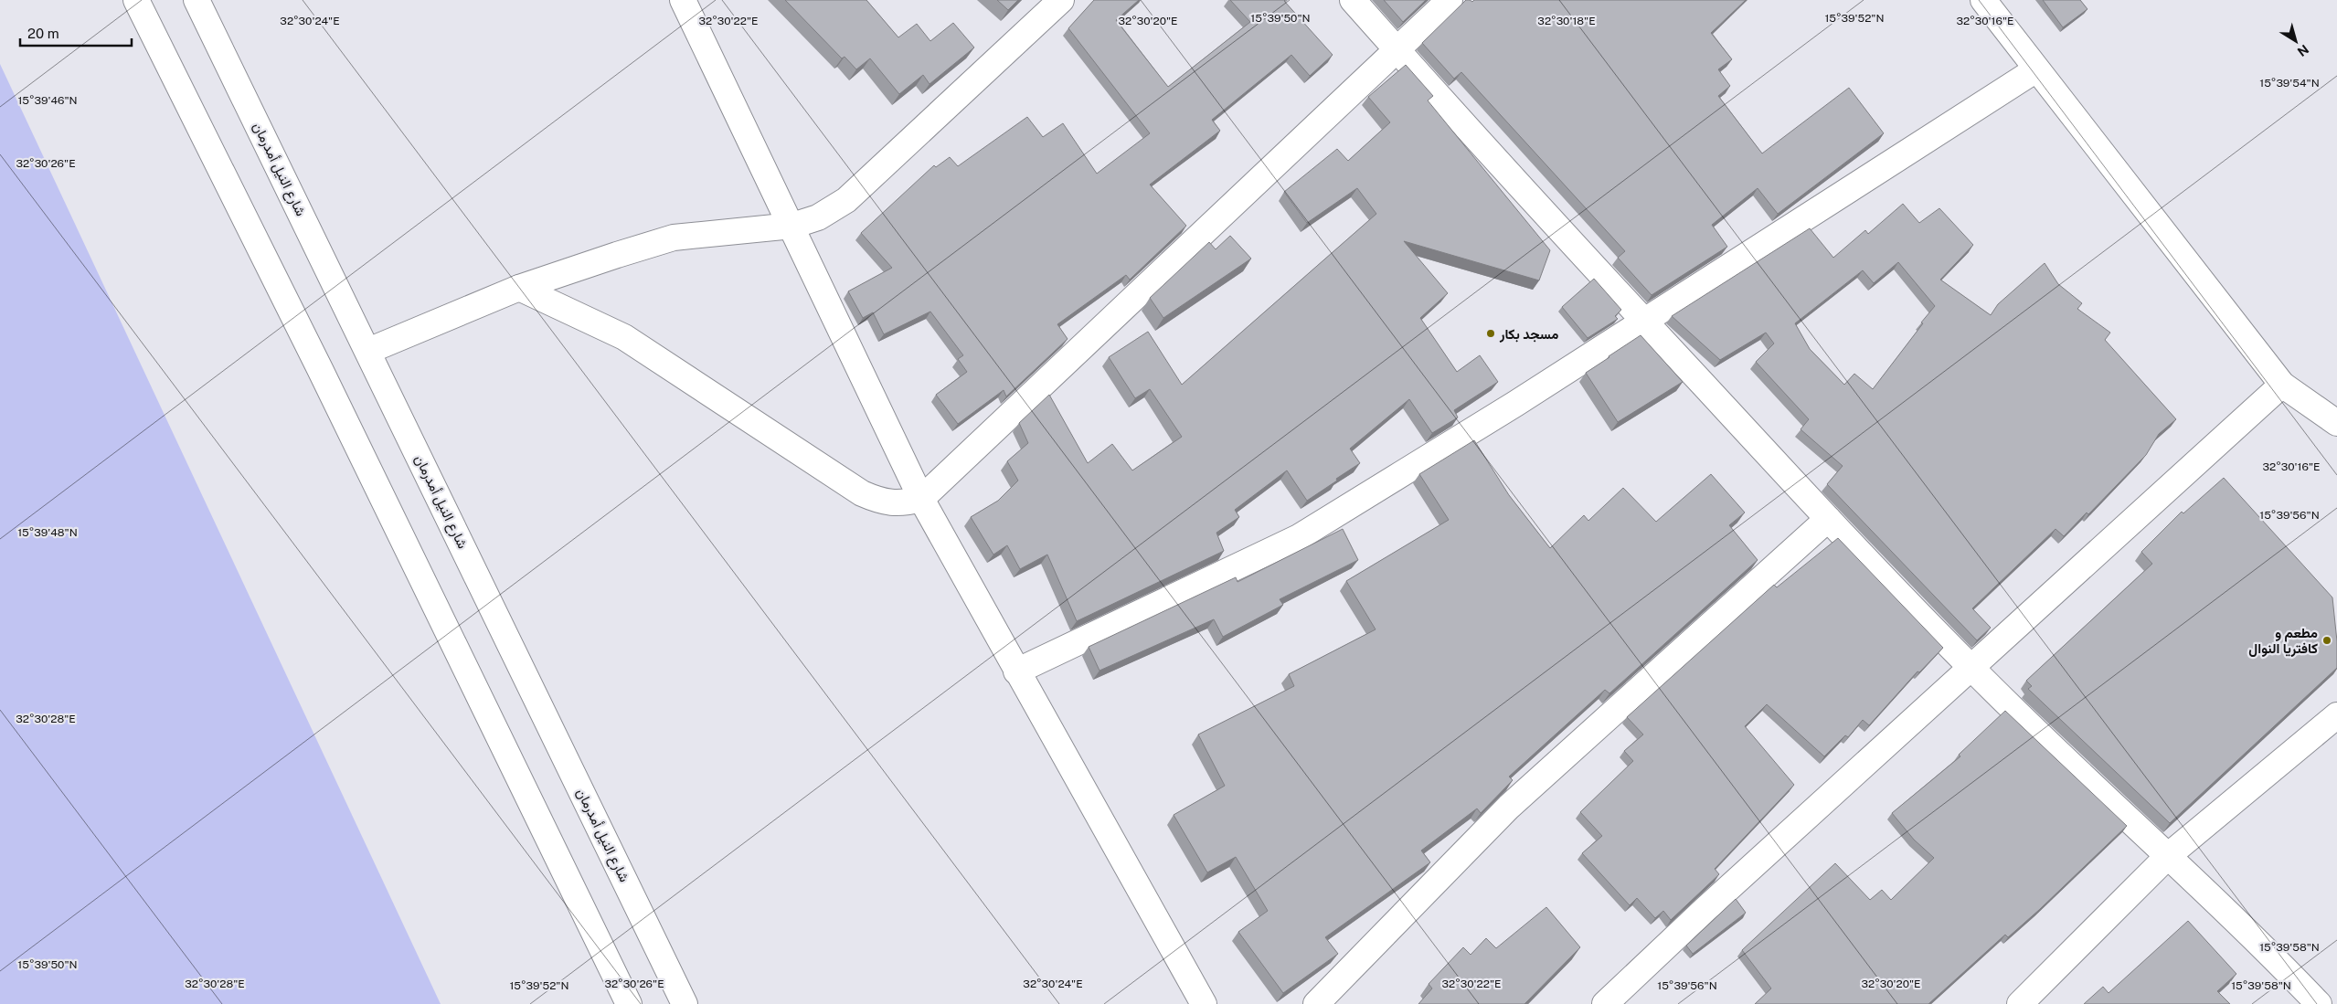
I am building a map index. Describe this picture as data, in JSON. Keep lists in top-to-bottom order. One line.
{"streets":{"street":["شارع النيل أمدرمان"]},"places":["مسجد بكار","مطعم و كافتريا النوال"],"scale_bar":"20 m","north":"bottom right","coordinates":["15°39'50\"N","15°39'52\"N","32°30'24\"E","32°30'20\"E","32°30'18\"E","32°30'16\"E","32°30'22\"E","15°39'54\"N","15°39'46\"N","32°30'26\"E","15°39'56\"N","15°39'48\"N","32°30'28\"E","15°39'58\"N"]}
